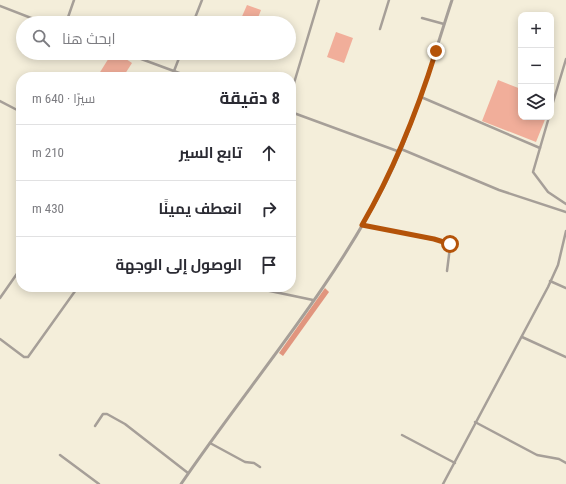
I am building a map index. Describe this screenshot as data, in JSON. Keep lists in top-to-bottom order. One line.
{"page":{"map_buttons":["+","−"],"search":"ابحث هنا","heading":["8 دقيقة","سيرًا · 640 m"],"list":[["تابع السير","210 m"],["انعطف يمينًا","430 m"],"الوصول إلى الوجهة"]}}
